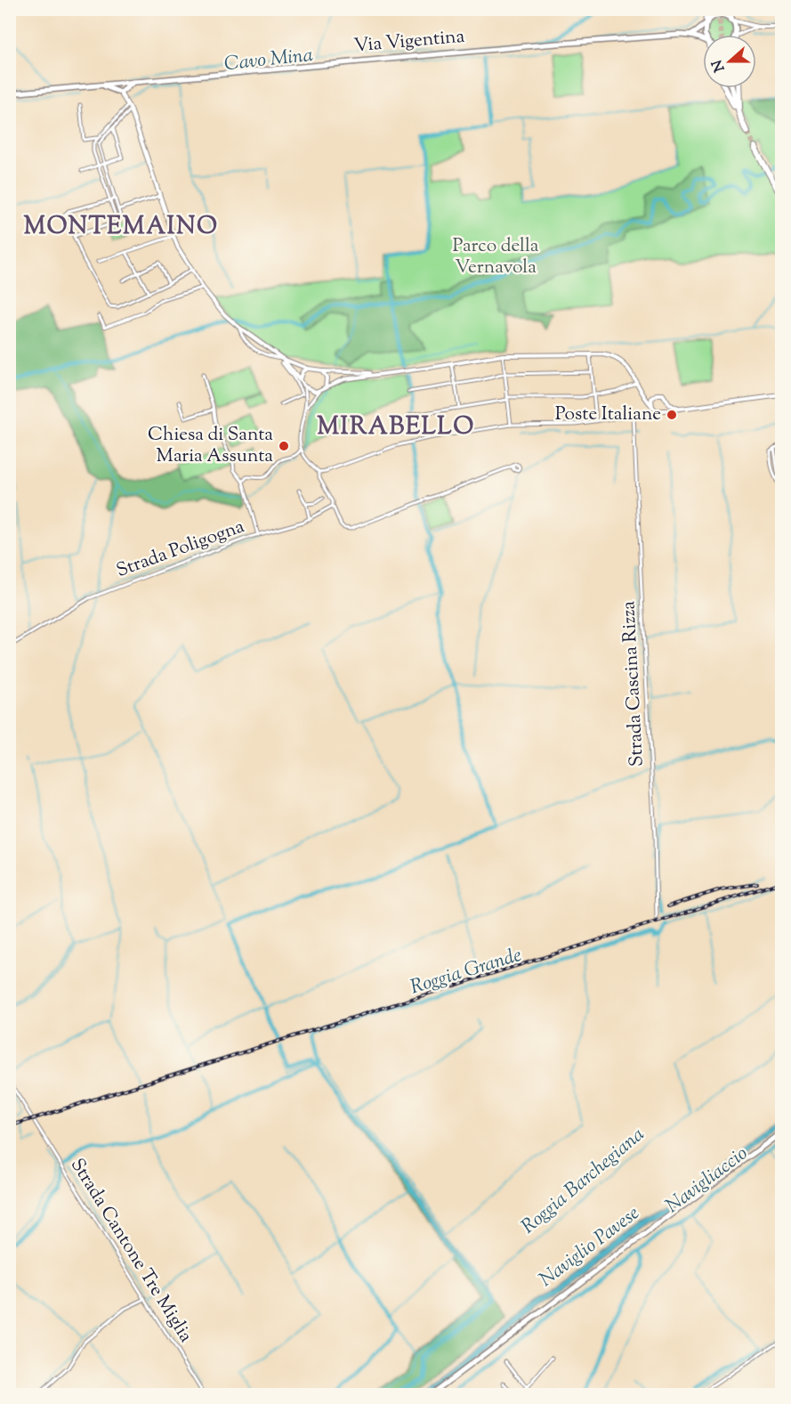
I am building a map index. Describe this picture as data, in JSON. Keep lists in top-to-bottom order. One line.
{"streets":{"main road":["Via Vigentina"],"street":["Strada Poligogna","Strada Cascina Rizza","Strada Cantone Tre Miglia"]},"districts":["MONTEMAINO","MIRABELLO"],"water":["Cavo Mina","Roggia Grande","Navigliaccio","Roggia Barchegiana","Naviglio Pavese"],"parks":["Parco della Vernavola"],"places":["Poste Italiane","Chiesa di Santa Maria Assunta"],"north":"left"}
